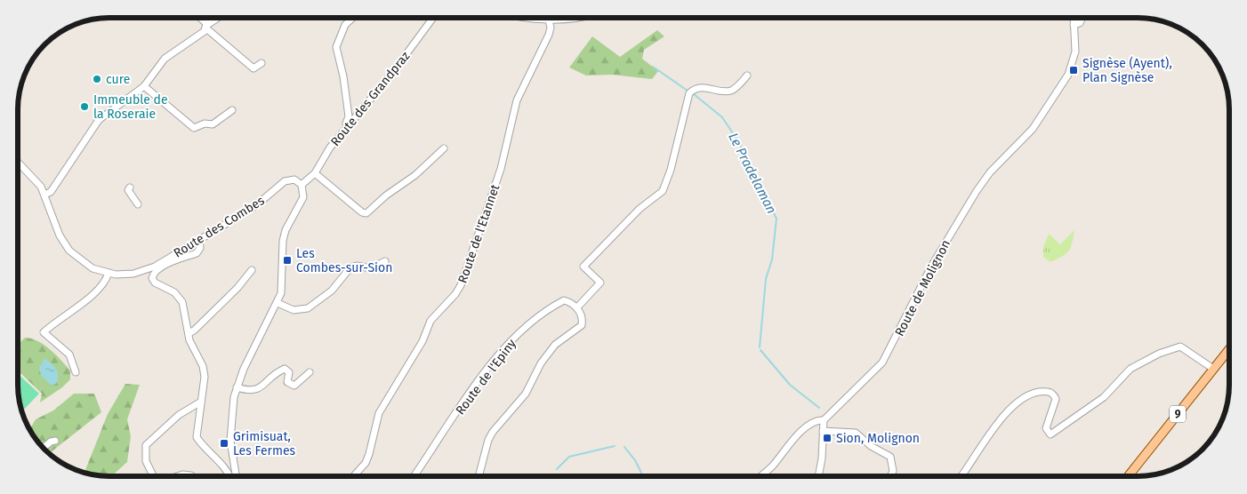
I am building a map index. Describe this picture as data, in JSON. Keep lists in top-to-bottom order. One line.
{"streets":{"main road":["9"],"street":["Route des Grandpraz","Route des Combes","Route de l'Etannet","Route de Molignon","Route de l'Epiny"]},"crossings":[["Route des Grandpraz","Route des Combes"]],"water":["Le Pradelaman"],"places":{"transit":["Signèse (Ayent), Plan Signèse","Les Combes-sur-Sion","Sion, Molignon","Grimisuat, Les Fermes"],"other":["cure","Immeuble de la Roseraie"]}}
